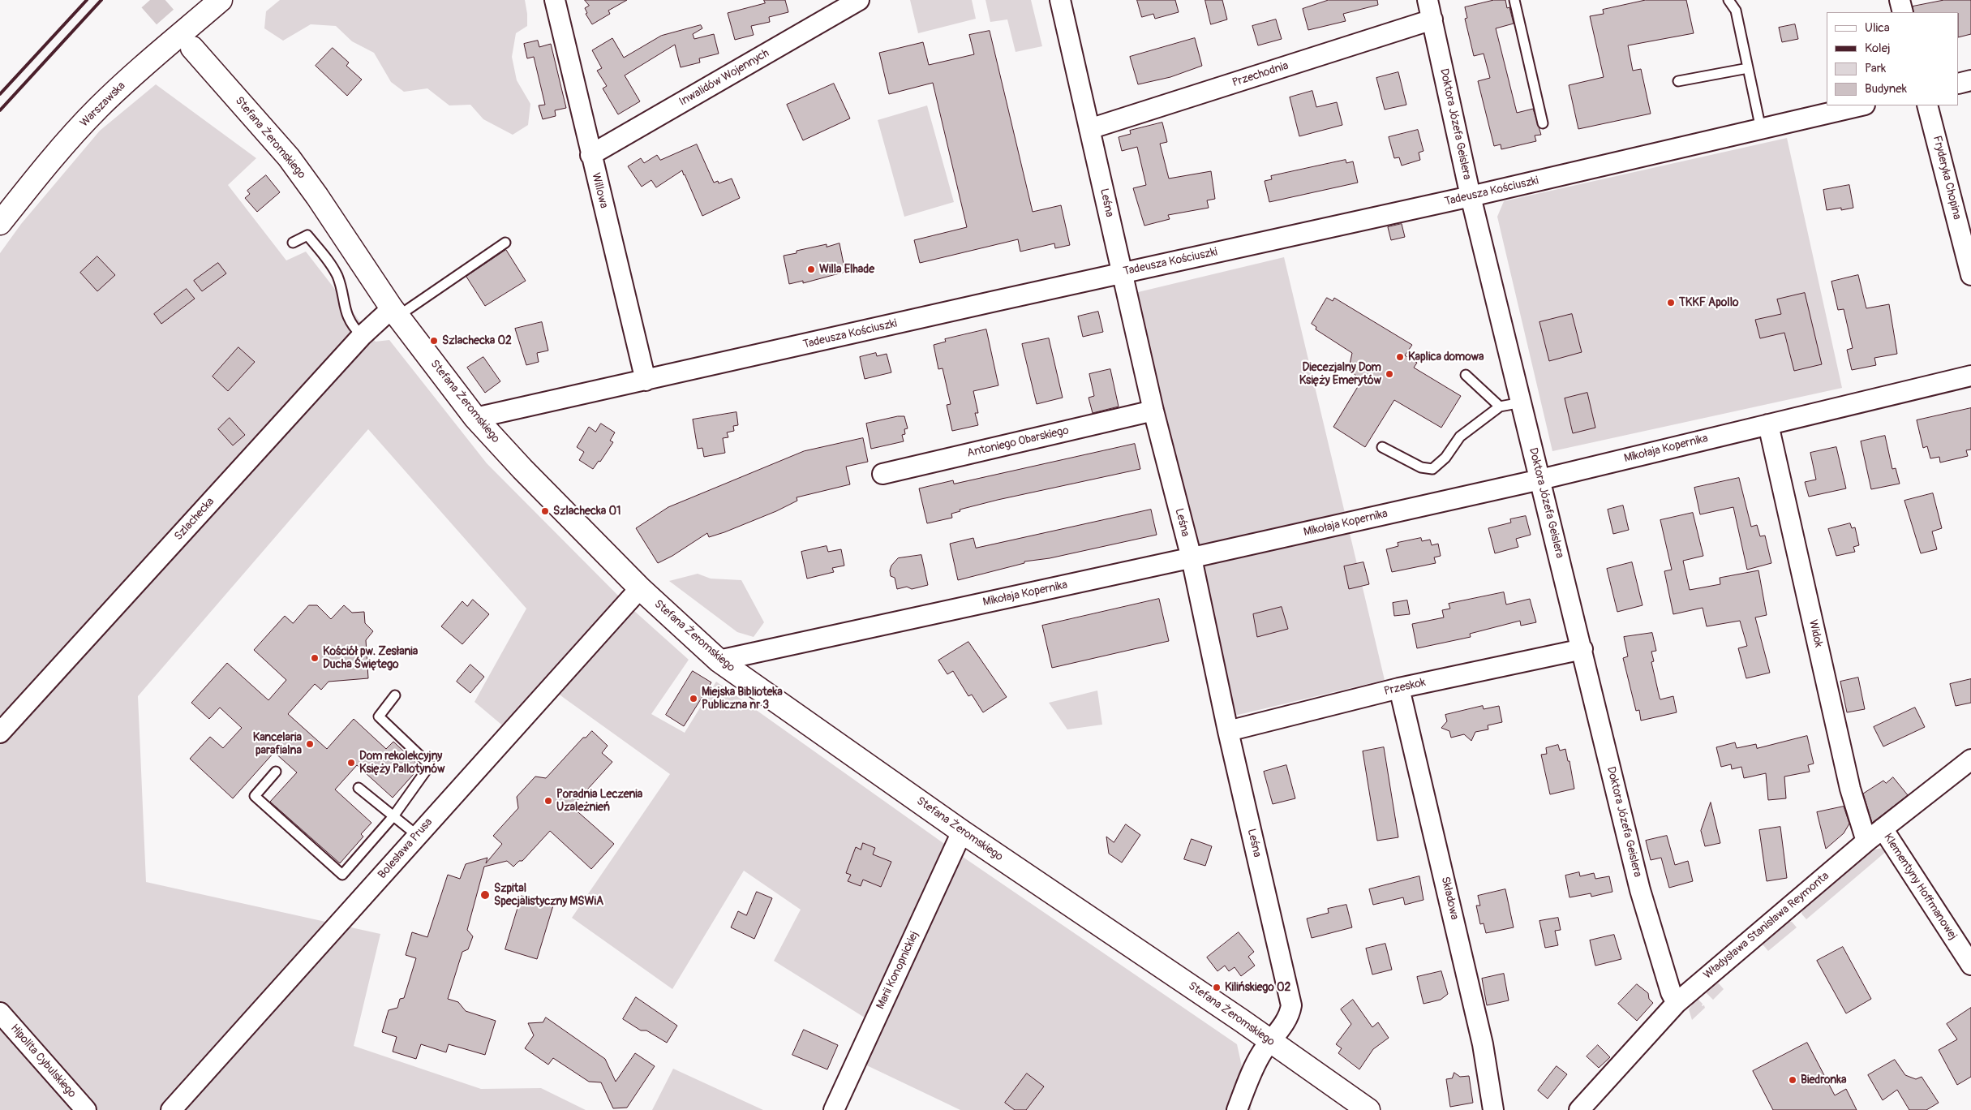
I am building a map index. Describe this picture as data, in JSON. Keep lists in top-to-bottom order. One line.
{"streets":{"main road":["Warszawska","Stefana Żeromskiego"],"street":["Przechodnia","Inwalidów Wojennych","Doktora Józefa Geislera","Fryderyka Chopina","Willowa","Tadeusza Kościuszki","Leśna","Antoniego Obarskiego","Mikołaja Kopernika","Szlachecka","Widok","Przeskok","Bolesława Prusa","Klementyny Hoffmanowej","Składowa","Władysława Stanisława Reymonta","Marii Konopnickiej","Hipolita Cybulskiego"]},"crossings":[["Przechodnia","Doktora Józefa Geislera"],["Przechodnia","Leśna"],["Inwalidów Wojennych","Willowa"],["Doktora Józefa Geislera","Tadeusza Kościuszki"],["Doktora Józefa Geislera","Mikołaja Kopernika"],["Doktora Józefa Geislera","Przeskok"],["Doktora Józefa Geislera","Władysława Stanisława Reymonta"],["Stefana Żeromskiego","Tadeusza Kościuszki"],["Stefana Żeromskiego","Leśna"],["Stefana Żeromskiego","Mikołaja Kopernika"],["Stefana Żeromskiego","Szlachecka"],["Stefana Żeromskiego","Bolesława Prusa"],["Stefana Żeromskiego","Marii Konopnickiej"],["Willowa","Tadeusza Kościuszki"],["Tadeusza Kościuszki","Leśna"],["Leśna","Antoniego Obarskiego"],["Leśna","Mikołaja Kopernika"],["Leśna","Przeskok"],["Mikołaja Kopernika","Widok"],["Widok","Władysława Stanisława Reymonta"],["Przeskok","Składowa"],["Klementyny Hoffmanowej","Władysława Stanisława Reymonta"]],"places":["Willa Elhade","TKKF Apollo","Szlachecka 02","Kaplica domowa","Diecezjalny Dom Księży Emerytów","Szlachecka 01","Kościół pw. Zesłania Ducha Świętego","Miejska Biblioteka Publiczna nr 3","Kancelaria parafialna","Dom rekolekcyjny Księży Pallotynów","Poradnia Leczenia Uzależnień","Szpital Specjalistyczny MSWiA","Kilińskiego 02","Biedronka"],"legend":["Ulica","Kolej","Park","Budynek"]}
